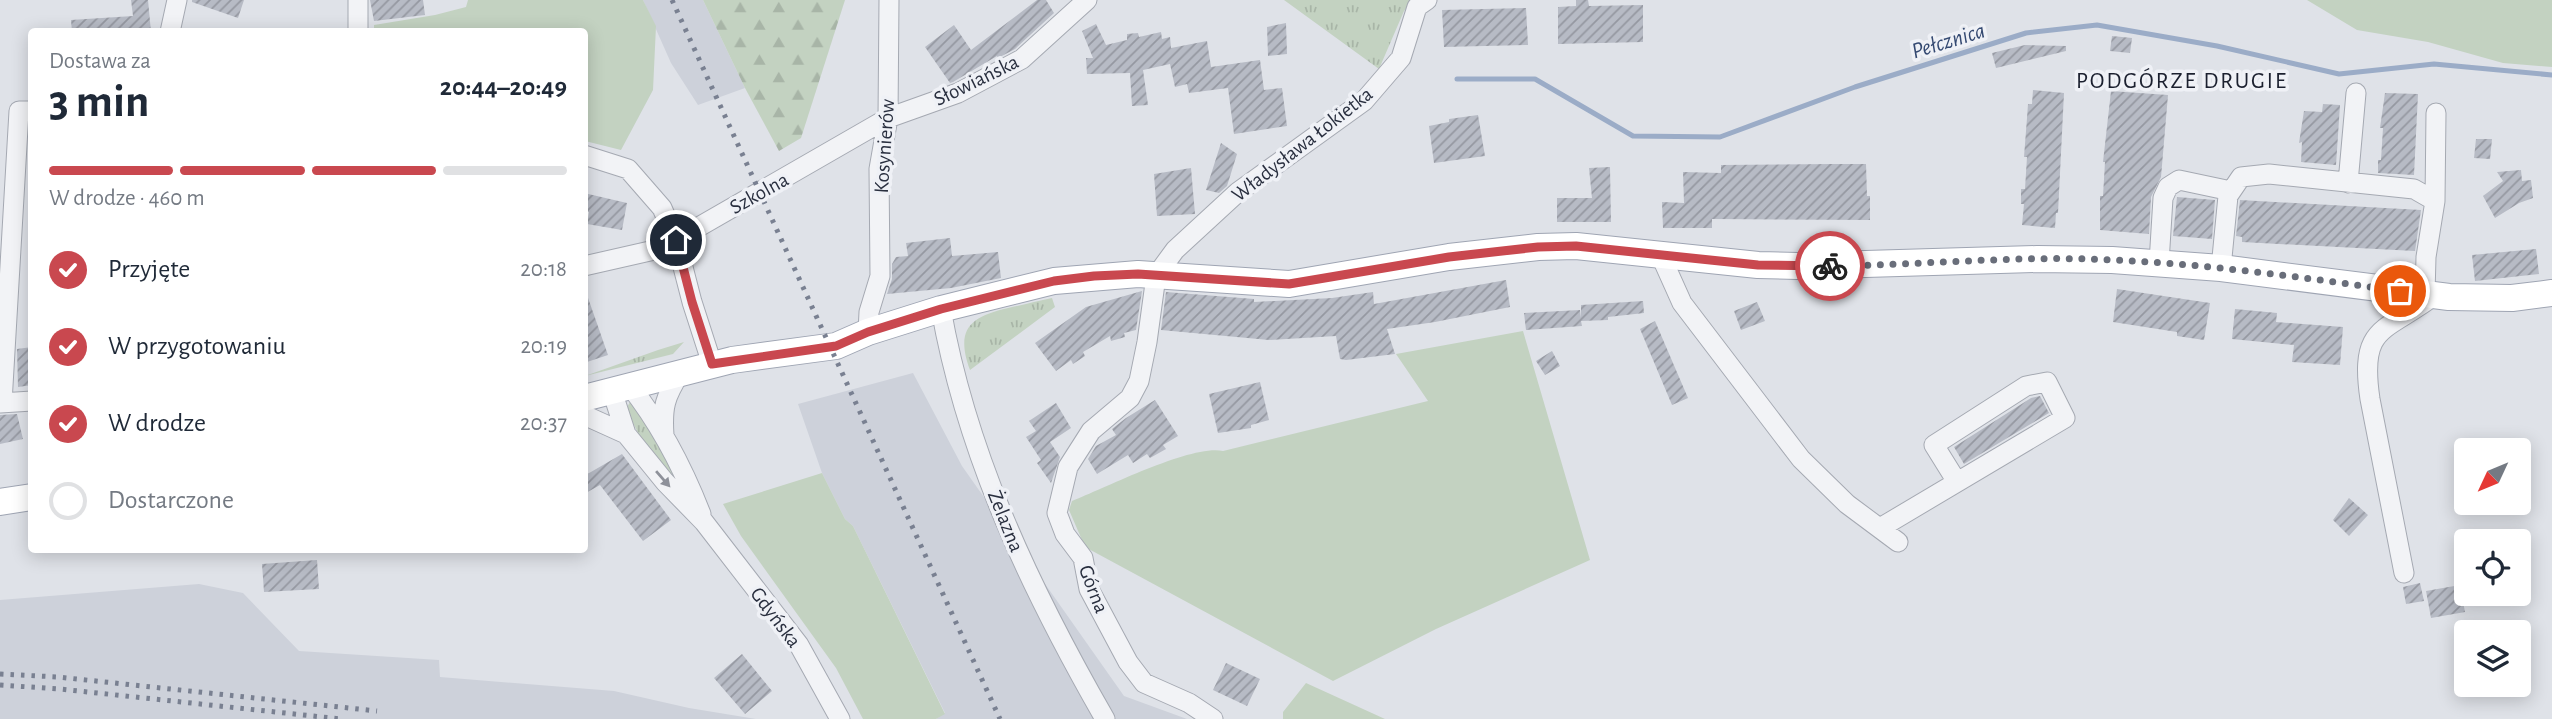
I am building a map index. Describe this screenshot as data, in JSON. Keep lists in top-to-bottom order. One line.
{"streets":{"street":["Słowiańska","Władysława Łokietka","Kosynierów","Szkolna","Żelazna","Górna","Gdyńska"]},"crossings":[["Słowiańska","Kosynierów"],["Słowiańska","Szkolna"],["Władysława Łokietka","Górna"],["Kosynierów","Szkolna"]],"districts":["PODGÓRZE DRUGIE"],"water":["Pełcznica"],"north":"bottom left","page":{"heading":["3 min","Dostawa za","20:44–20:49"],"bar":"W drodze · 460 m","list":[["Przyjęte","20:18"],["W przygotowaniu","20:19"],["W drodze","20:37"],"Dostarczone"]}}
